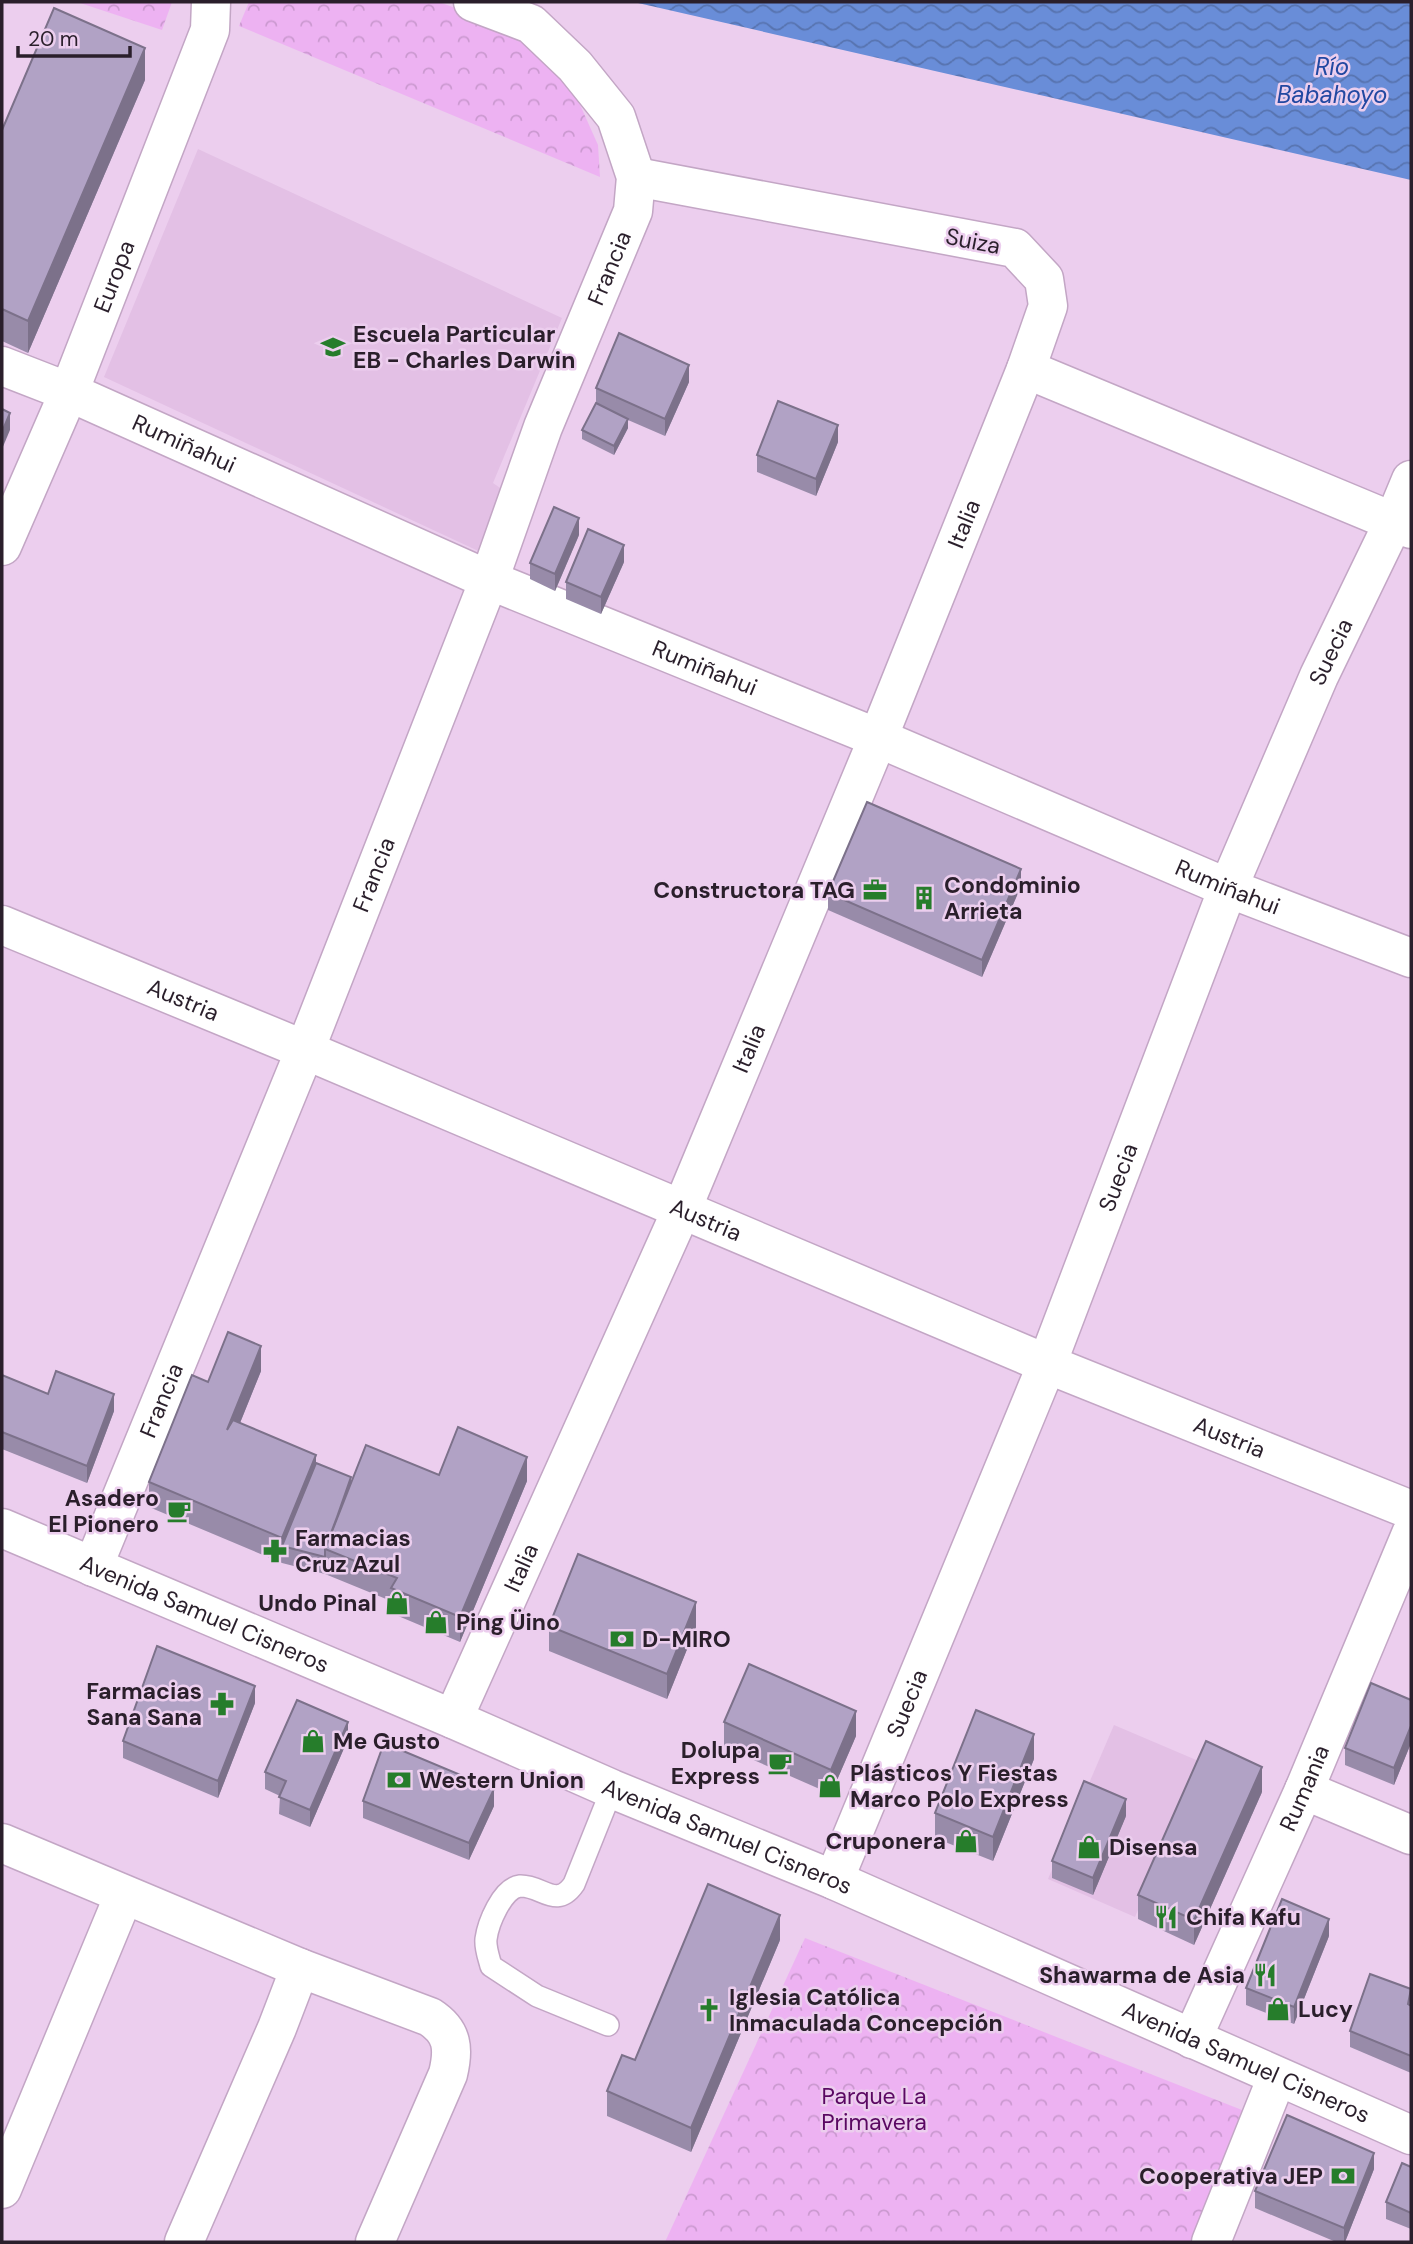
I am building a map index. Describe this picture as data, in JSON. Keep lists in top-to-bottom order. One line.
{"streets":{"street":["Suiza","Francia","Europa","Rumiñahui","Italia","Suecia","Austria","Avenida Samuel Cisneros","Rumania"]},"crossings":[["Suiza","Francia"],["Suiza","Italia"],["Francia","Rumiñahui"],["Francia","Austria"],["Francia","Avenida Samuel Cisneros"],["Europa","Rumiñahui"],["Rumiñahui","Italia"],["Rumiñahui","Suecia"],["Italia","Austria"],["Italia","Avenida Samuel Cisneros"],["Suecia","Austria"],["Suecia","Avenida Samuel Cisneros"],["Avenida Samuel Cisneros","Rumania"]],"water":["Río Babahoyo"],"parks":["Parque La Primavera"],"places":{"school or university":["Escuela Particular EB - Charles Darwin"],"office":["Constructora TAG"],"building":["Condominio Arrieta"],"cafe":["Asadero El Pionero","Dolupa Express"],"pharmacy":["Farmacias Cruz Azul","Farmacias Sana Sana"],"shop":["Undo Pinal","Ping Üino","Me Gusto","Plásticos Y Fiestas Marco Polo Express","Cruponera","Disensa","Lucy"],"bank":["D-MIRO","Western Union","Cooperativa JEP"],"restaurant":["Chifa Kafu","Shawarma de Asia"],"church":["Iglesia Católica Inmaculada Concepción"]},"scale_bar":"20 m"}
